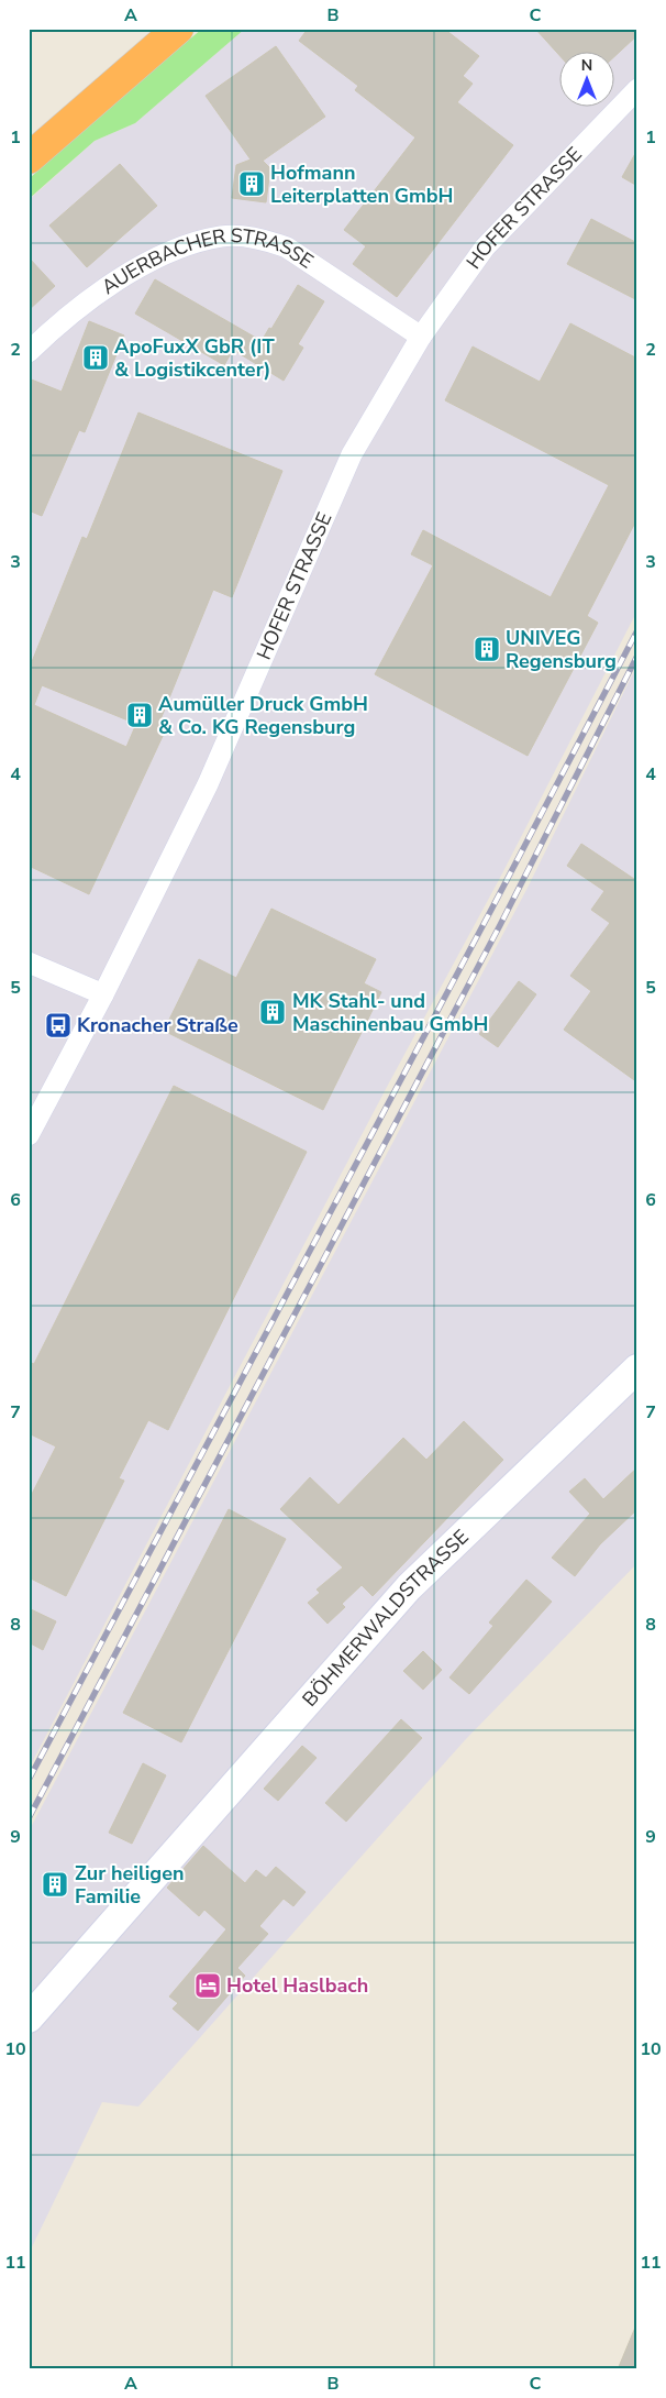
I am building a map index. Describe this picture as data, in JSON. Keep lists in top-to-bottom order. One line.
{"streets":{"street":["HOFER STRASSE","AUERBACHER STRASSE","BÖHMERWALDSTRASSE"]},"crossings":[["HOFER STRASSE","AUERBACHER STRASSE"]],"places":{"building":["Hofmann Leiterplatten GmbH","ApoFuxX GbR (IT & Logistikcenter)","UNIVEG Regensburg","Aumüller Druck GmbH & Co. KG Regensburg","MK Stahl- und Maschinenbau GmbH","Zur heiligen Familie"],"bus stop":["Kronacher Straße"],"hotel":["Hotel Haslbach"]},"north":"top","grid":{"columns":["A","B","C"],"rows":["1","2","3","4","5","6","7","8","9","10","11"]}}
